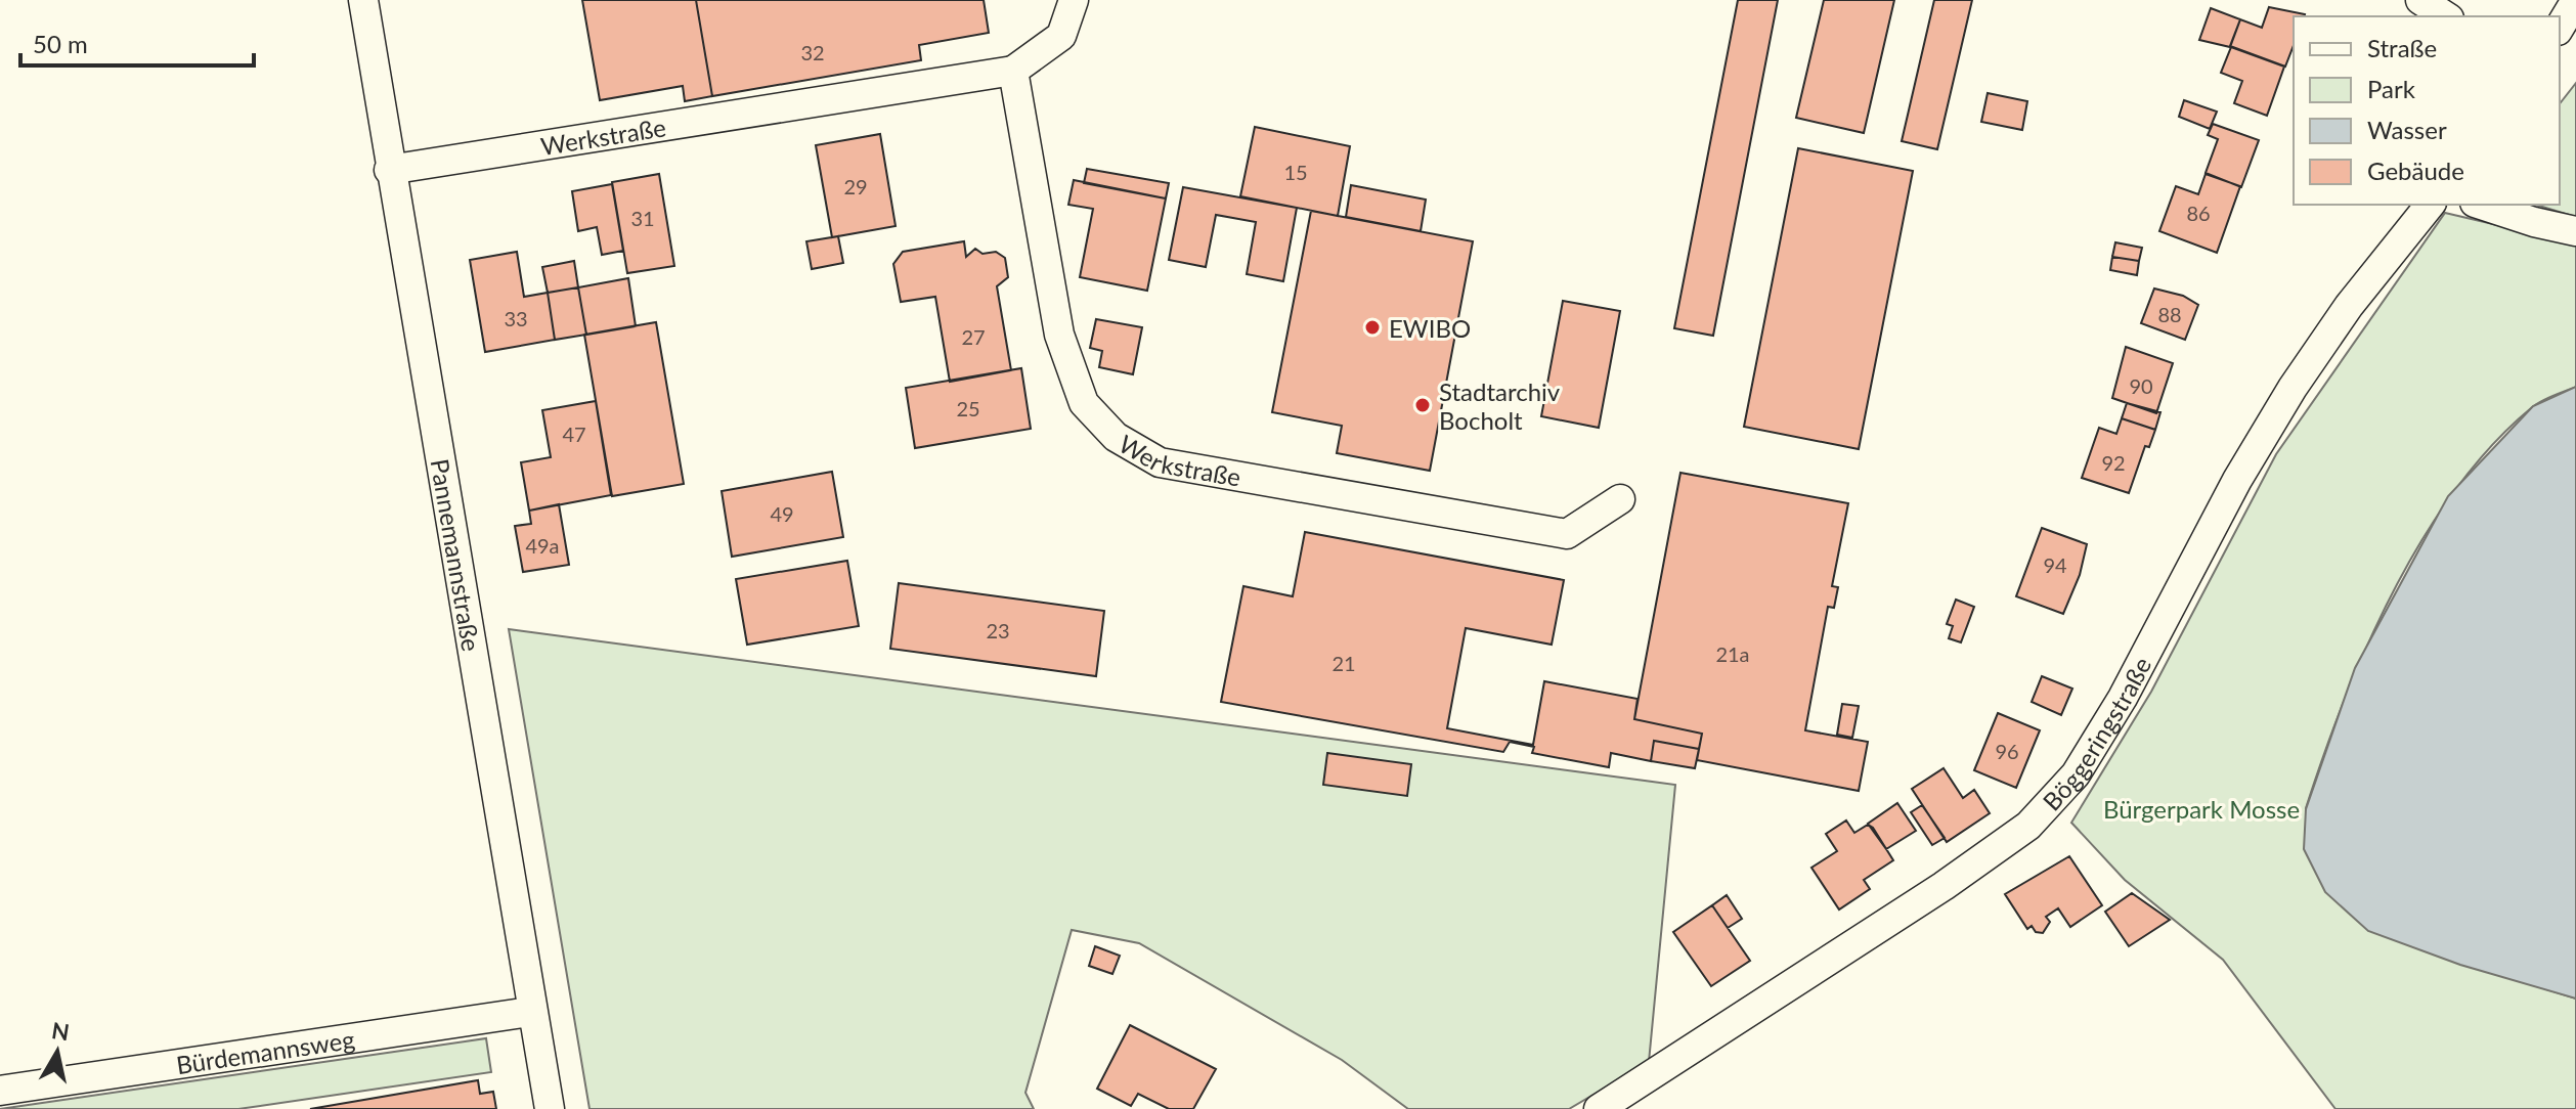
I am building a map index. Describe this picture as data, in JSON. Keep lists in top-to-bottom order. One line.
{"streets":{"street":["Werkstraße","Pannemannstraße","Böggeringstraße","Bürdemannsweg"]},"crossings":[["Werkstraße","Pannemannstraße"],["Pannemannstraße","Bürdemannsweg"]],"parks":["Bürgerpark Mosse"],"places":["EWIBO","Stadtarchiv Bocholt"],"house_numbers":["32","15","29","86","31","88","33","27","90","25","47","92","49","49a","94","23","21a","21","96"],"legend":["Straße","Park","Wasser","Gebäude"],"scale_bar":"50 m","north":"top"}
